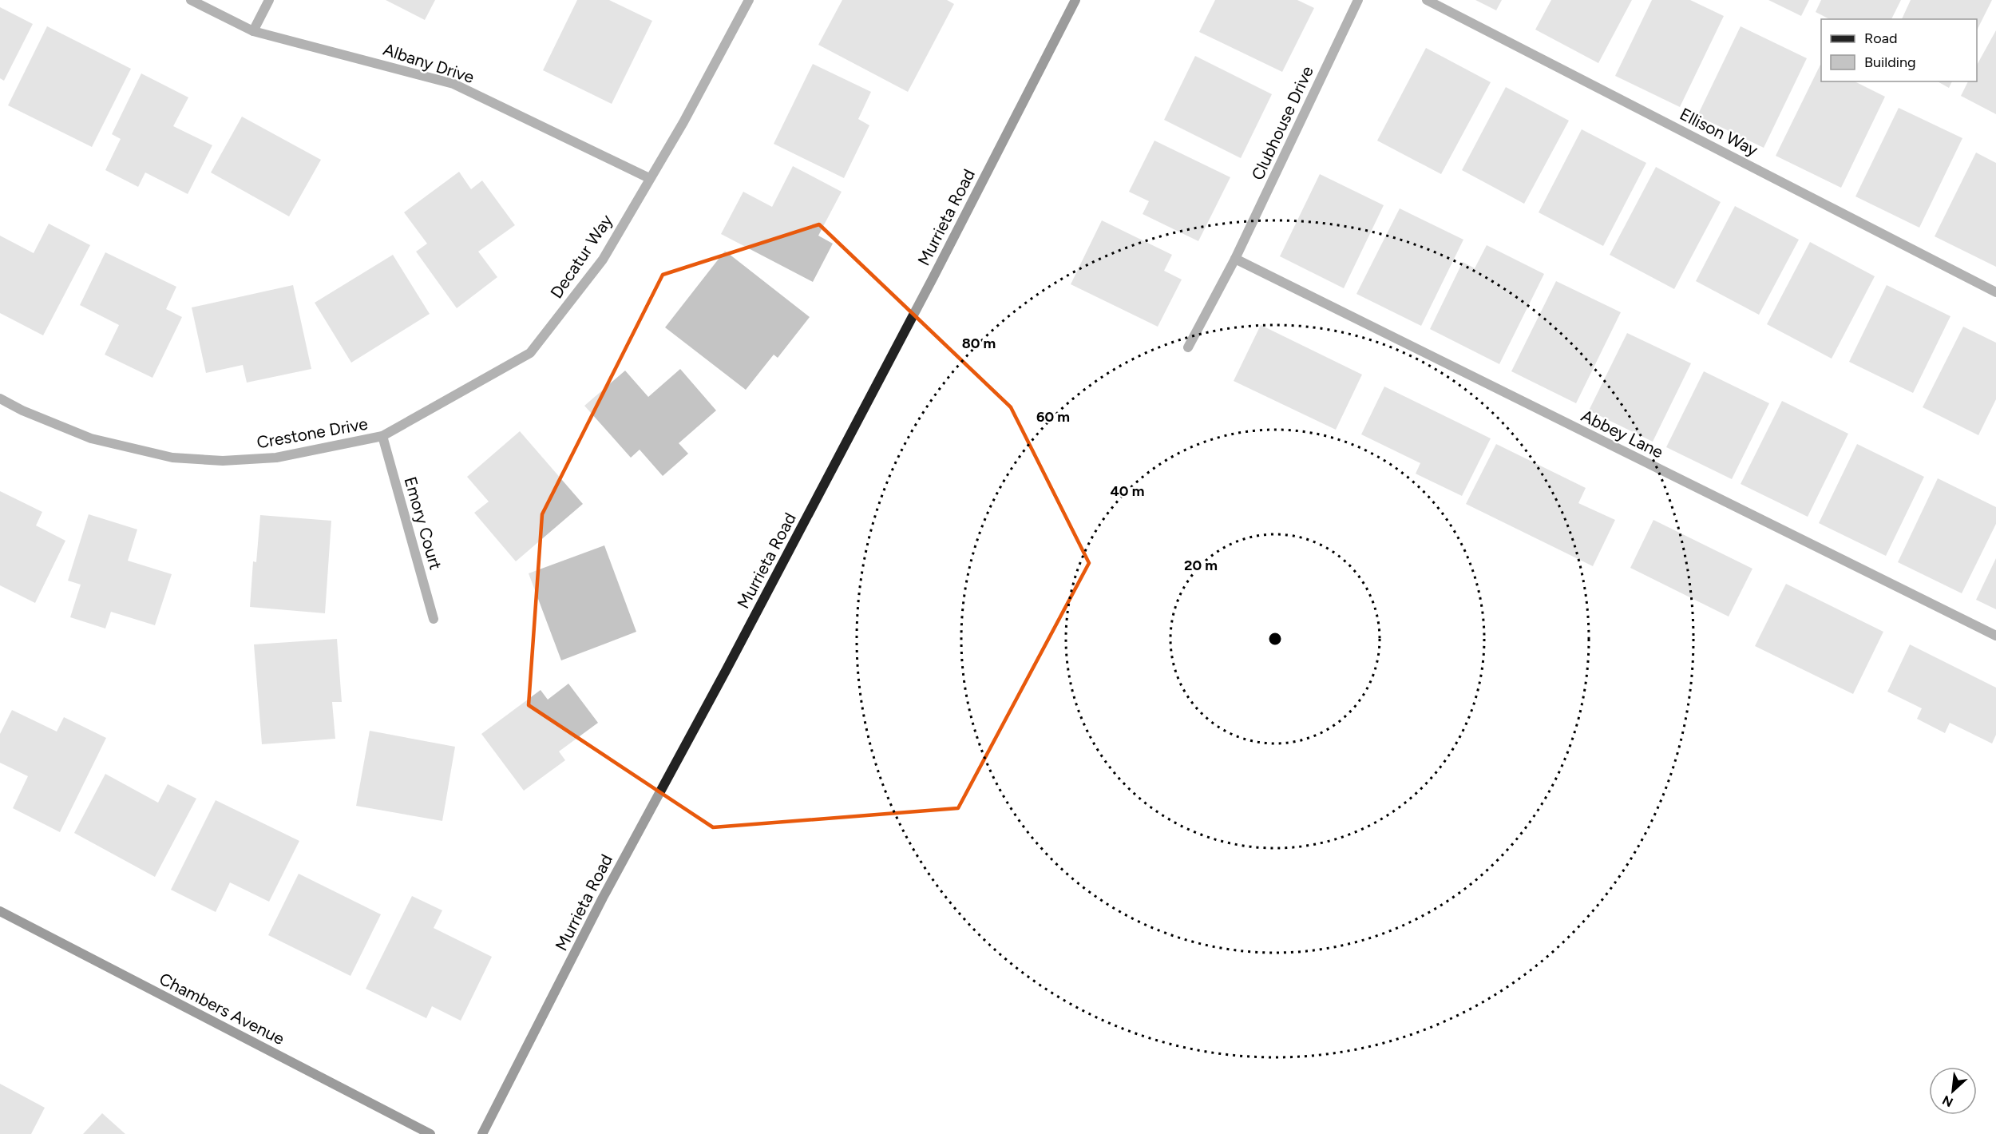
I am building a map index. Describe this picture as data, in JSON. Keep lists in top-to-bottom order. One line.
{"streets":{"main road":["Murrieta Road","Chambers Avenue"],"street":["Albany Drive","Clubhouse Drive","Ellison Way","Decatur Way","Crestone Drive","Abbey Lane","Emory Court"]},"crossings":[["Albany Drive","Decatur Way"],["Clubhouse Drive","Abbey Lane"],["Decatur Way","Crestone Drive"],["Decatur Way","Emory Court"],["Crestone Drive","Emory Court"]],"legend":["Road","Building"],"north":"bottom left","rings":["80 m","60 m","40 m","20 m"]}
